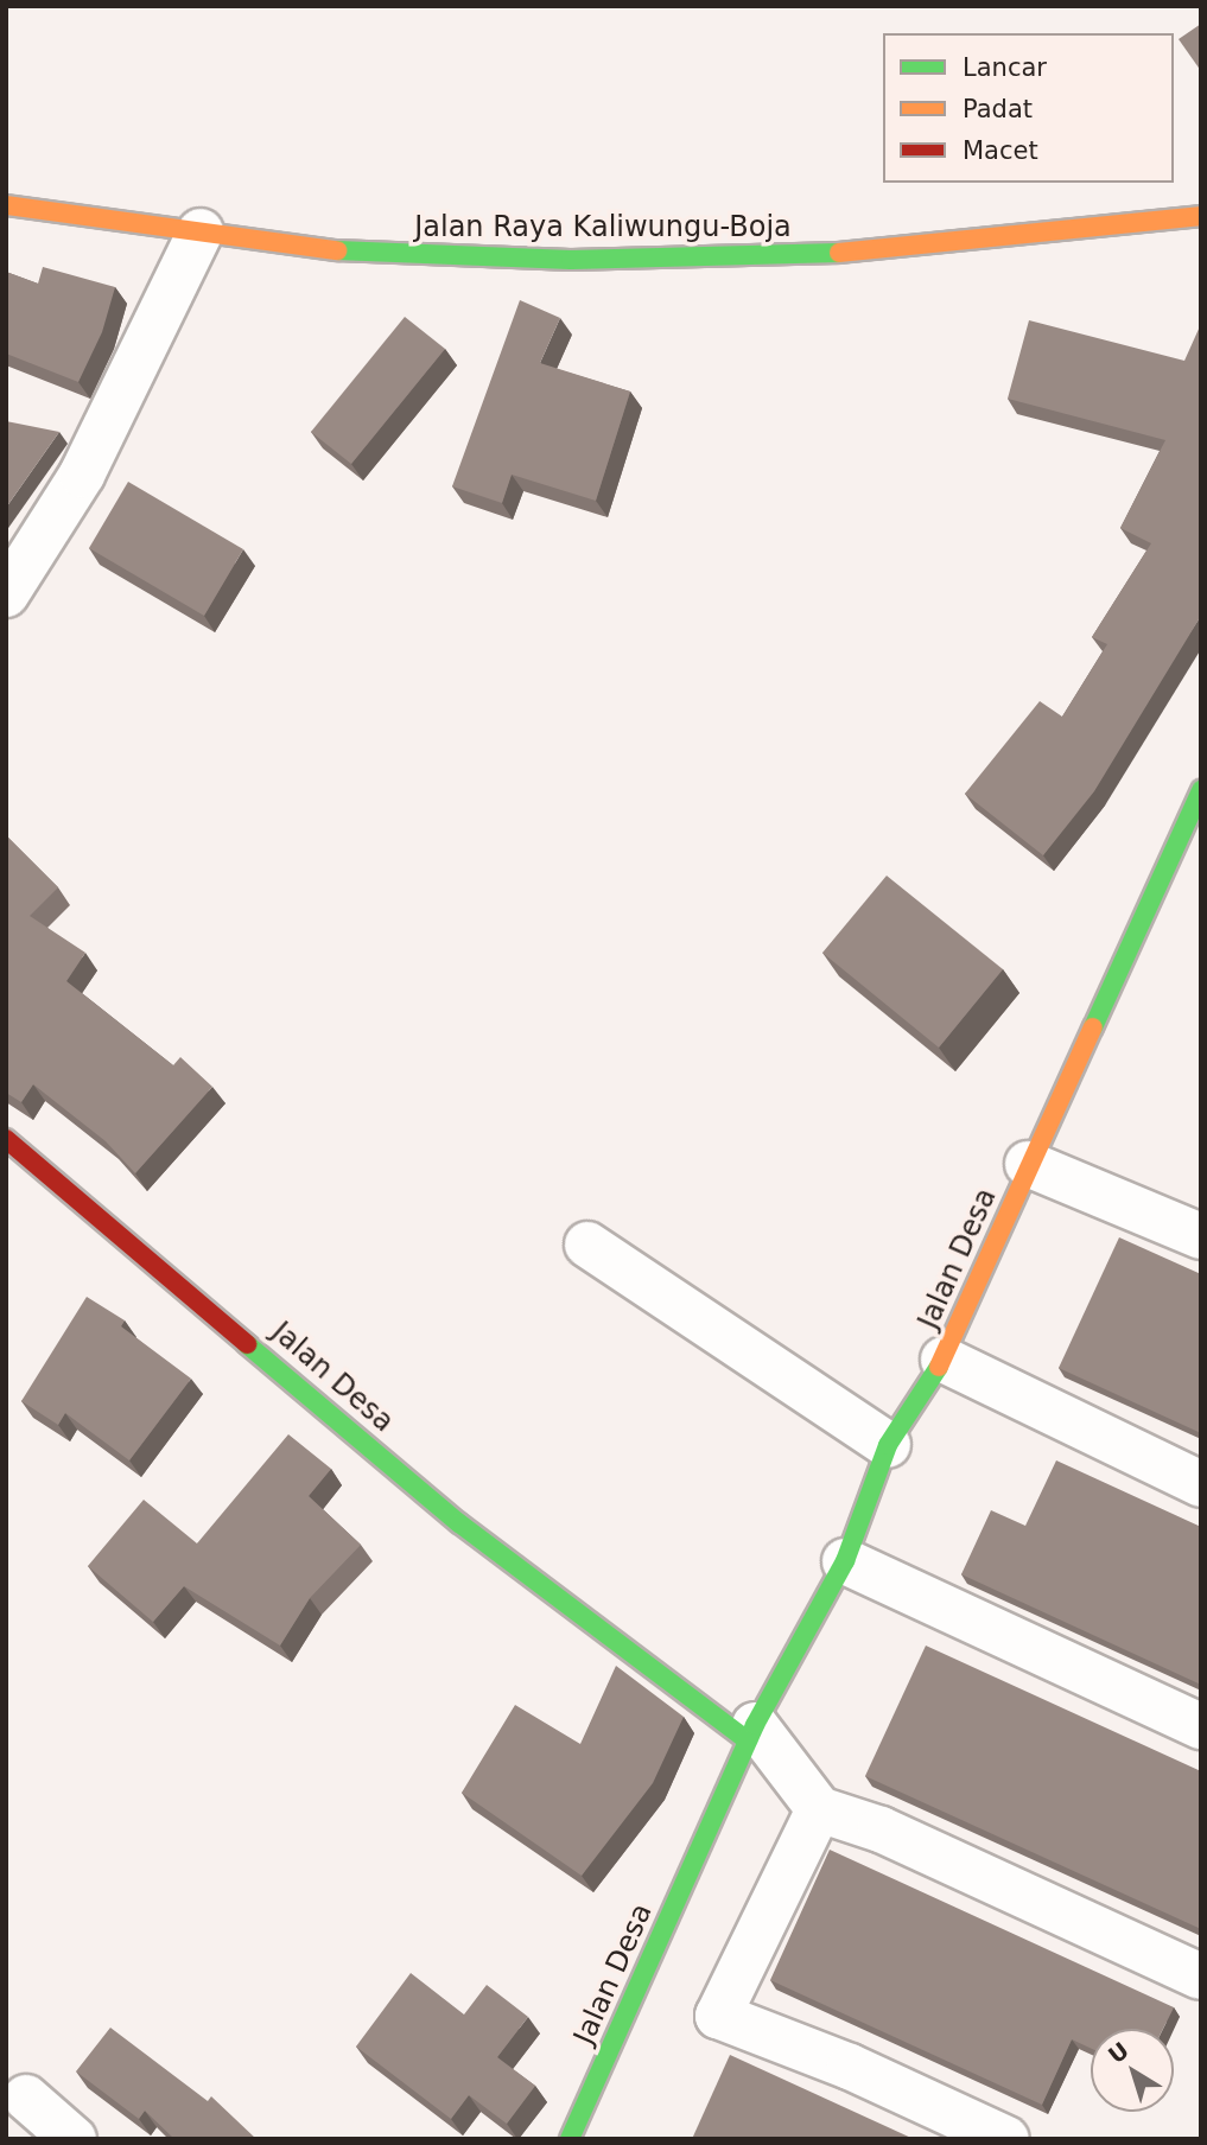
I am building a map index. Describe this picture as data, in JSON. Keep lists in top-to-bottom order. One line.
{"streets":{"street":["Jalan Raya Kaliwungu-Boja","Jalan Desa"]},"legend":["Lancar","Padat","Macet"],"north":"top left"}
